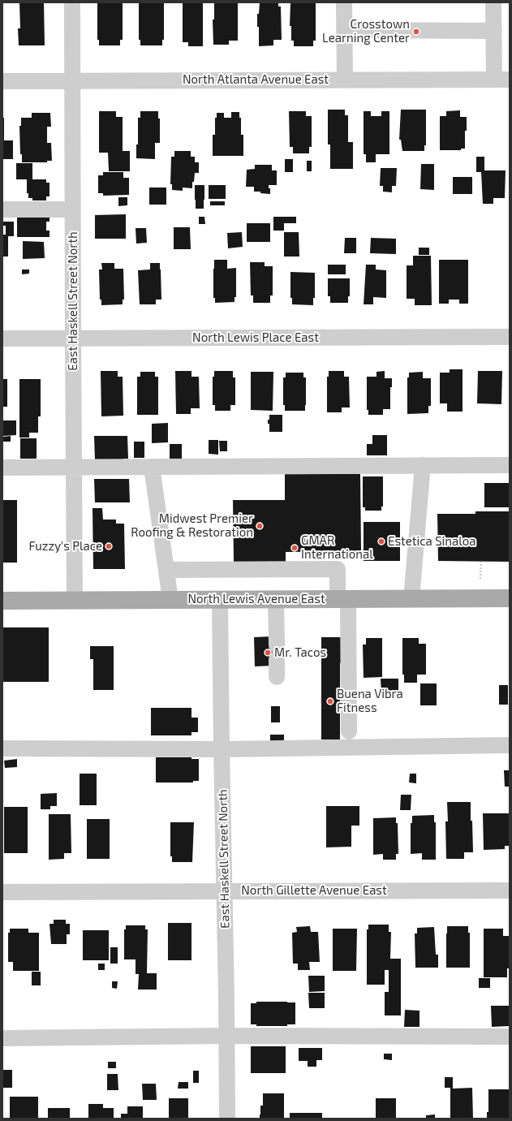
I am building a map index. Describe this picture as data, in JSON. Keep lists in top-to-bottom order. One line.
{"streets":{"main road":["North Lewis Avenue East"],"street":["North Atlanta Avenue East","East Haskell Street North","North Lewis Place East","North Gillette Avenue East"]},"crossings":[["North Atlanta Avenue East","East Haskell Street North"],["East Haskell Street North","North Lewis Place East"],["East Haskell Street North","North Lewis Avenue East"],["East Haskell Street North","North Gillette Avenue East"]],"places":["Crosstown Learning Center","Midwest Premier Roofing & Restoration","Estetica Sinaloa","Fuzzy's Place","GMAR International","Mr. Tacos","Buena Vibra Fitness"]}
